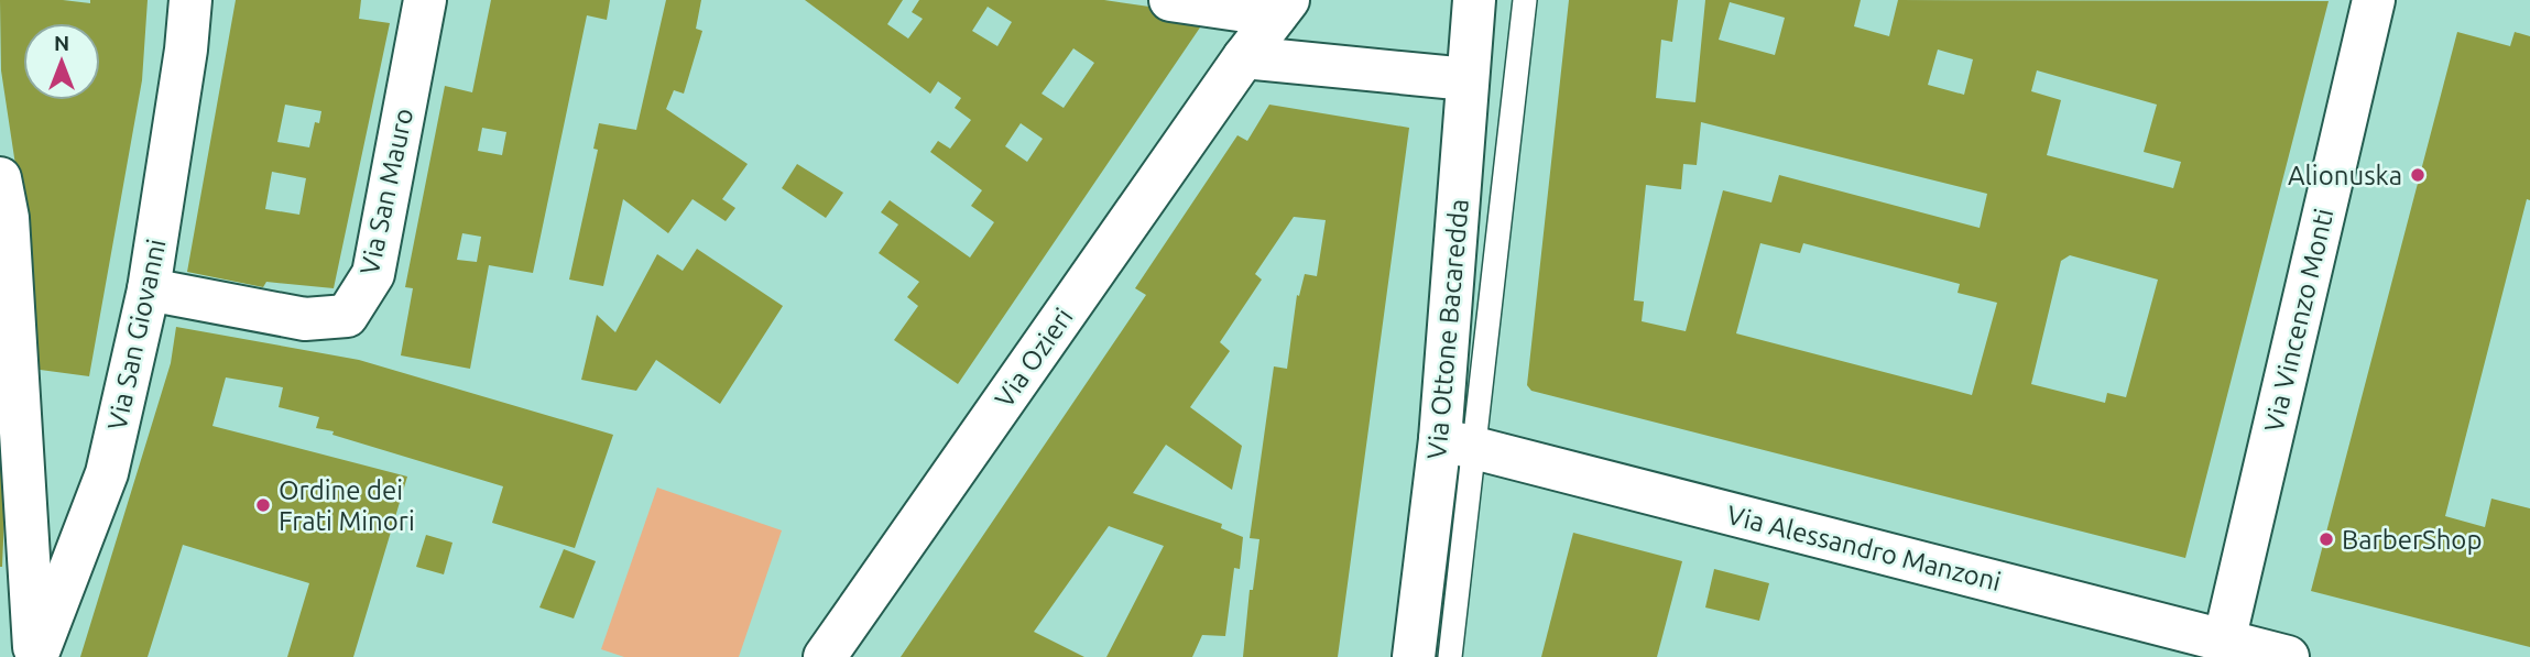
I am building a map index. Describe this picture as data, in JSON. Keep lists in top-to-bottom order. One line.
{"streets":{"street":["Via San Mauro","Via Vincenzo Monti","Via Ottone Bacaredda","Via San Giovanni","Via Ozieri","Via Alessandro Manzoni"]},"crossings":[["Via San Mauro","Via San Giovanni"],["Via Vincenzo Monti","Via Alessandro Manzoni"],["Via Ottone Bacaredda","Via Alessandro Manzoni"]],"places":["Alionuska","Ordine dei Frati Minori","BarberShop"],"north":"top"}
